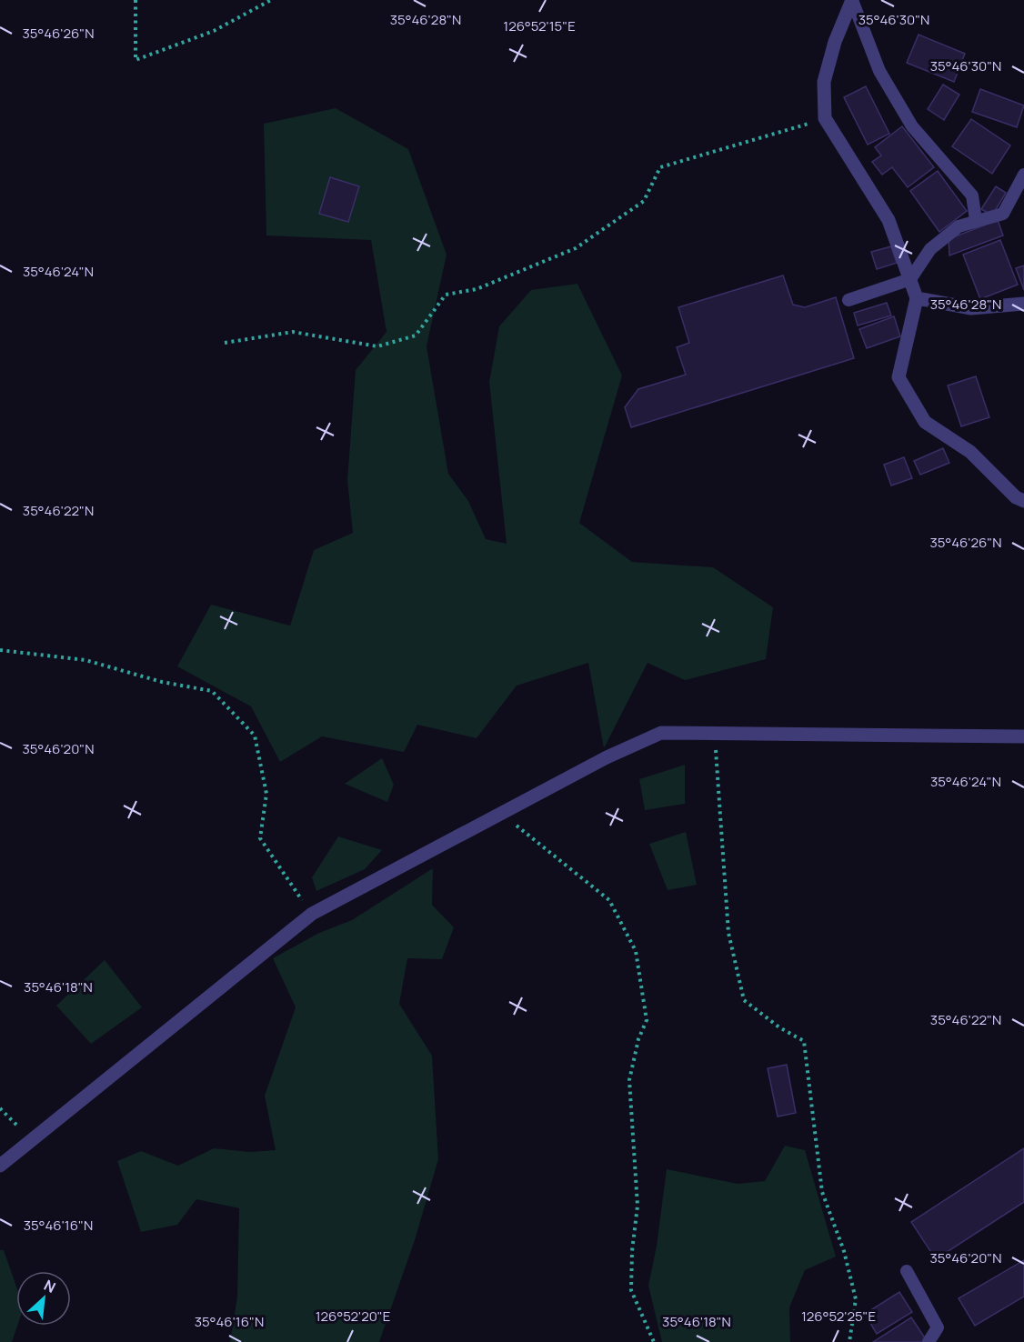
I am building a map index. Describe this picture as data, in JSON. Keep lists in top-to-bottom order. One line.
{"north":"top right","coordinates":["35°46'28\"N","35°46'30\"N","126°52'15\"E","35°46'26\"N","35°46'24\"N","35°46'22\"N","35°46'20\"N","35°46'18\"N","35°46'16\"N","126°52'20\"E","126°52'25\"E"]}
